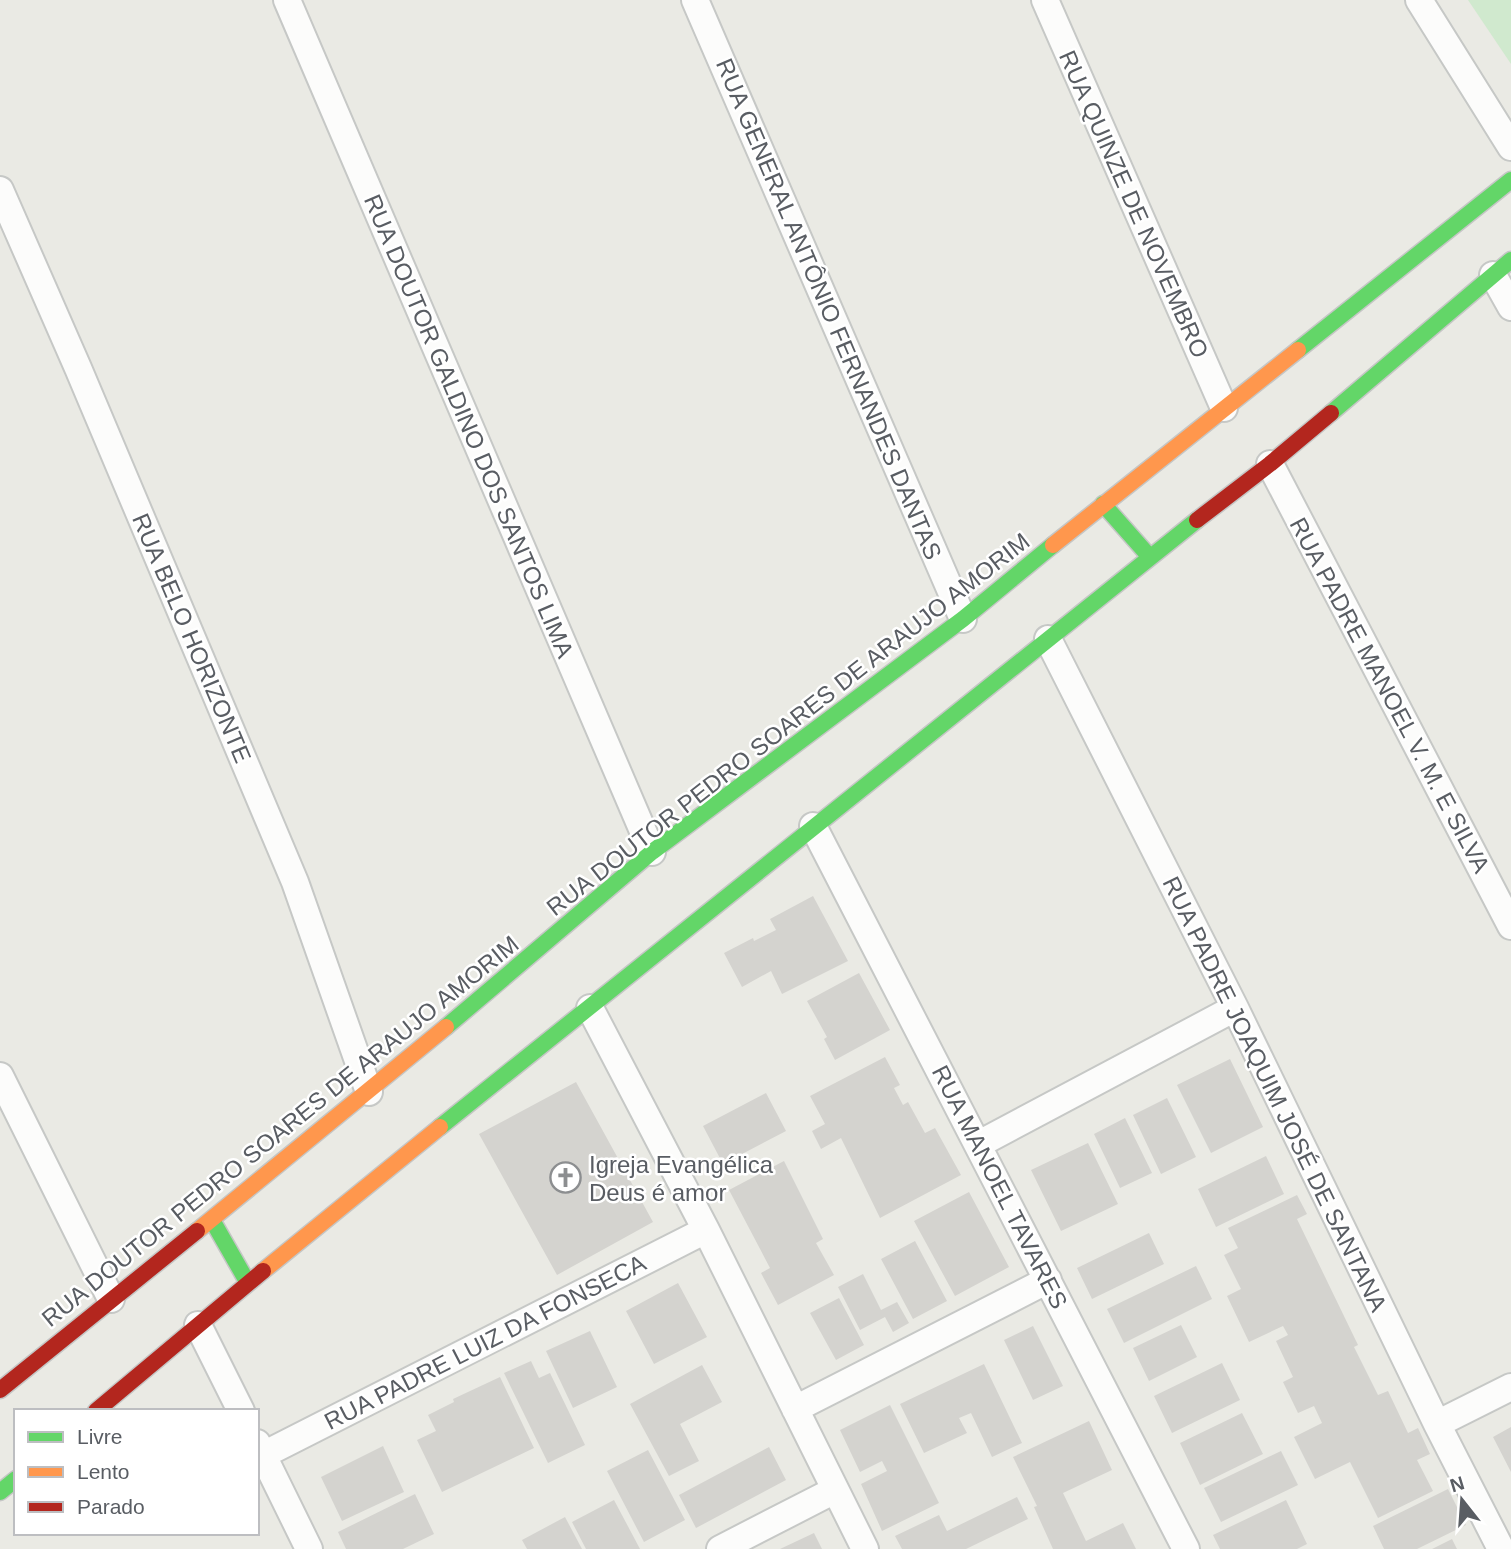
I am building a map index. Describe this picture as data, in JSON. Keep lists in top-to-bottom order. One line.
{"streets":{"street":["RUA QUINZE DE NOVEMBRO","RUA GENERAL ANTÔNIO FERNANDES DANTAS","RUA DOUTOR GALDINO DOS SANTOS LIMA","RUA BELO HORIZONTE","RUA PADRE MANOEL V. M. E SILVA","RUA DOUTOR PEDRO SOARES DE ARAUJO AMORIM","RUA PADRE JOAQUIM JOSÉ DE SANTANA","RUA MANOEL TAVARES","RUA PADRE LUIZ DA FONSECA"]},"crossings":[["RUA QUINZE DE NOVEMBRO","RUA DOUTOR PEDRO SOARES DE ARAUJO AMORIM"],["RUA GENERAL ANTÔNIO FERNANDES DANTAS","RUA DOUTOR PEDRO SOARES DE ARAUJO AMORIM"],["RUA DOUTOR GALDINO DOS SANTOS LIMA","RUA DOUTOR PEDRO SOARES DE ARAUJO AMORIM"],["RUA BELO HORIZONTE","RUA DOUTOR PEDRO SOARES DE ARAUJO AMORIM"]],"places":{"church":["Igreja Evangélica Deus é amor"]},"legend":["Livre","Lento","Parado"],"north":"top"}
